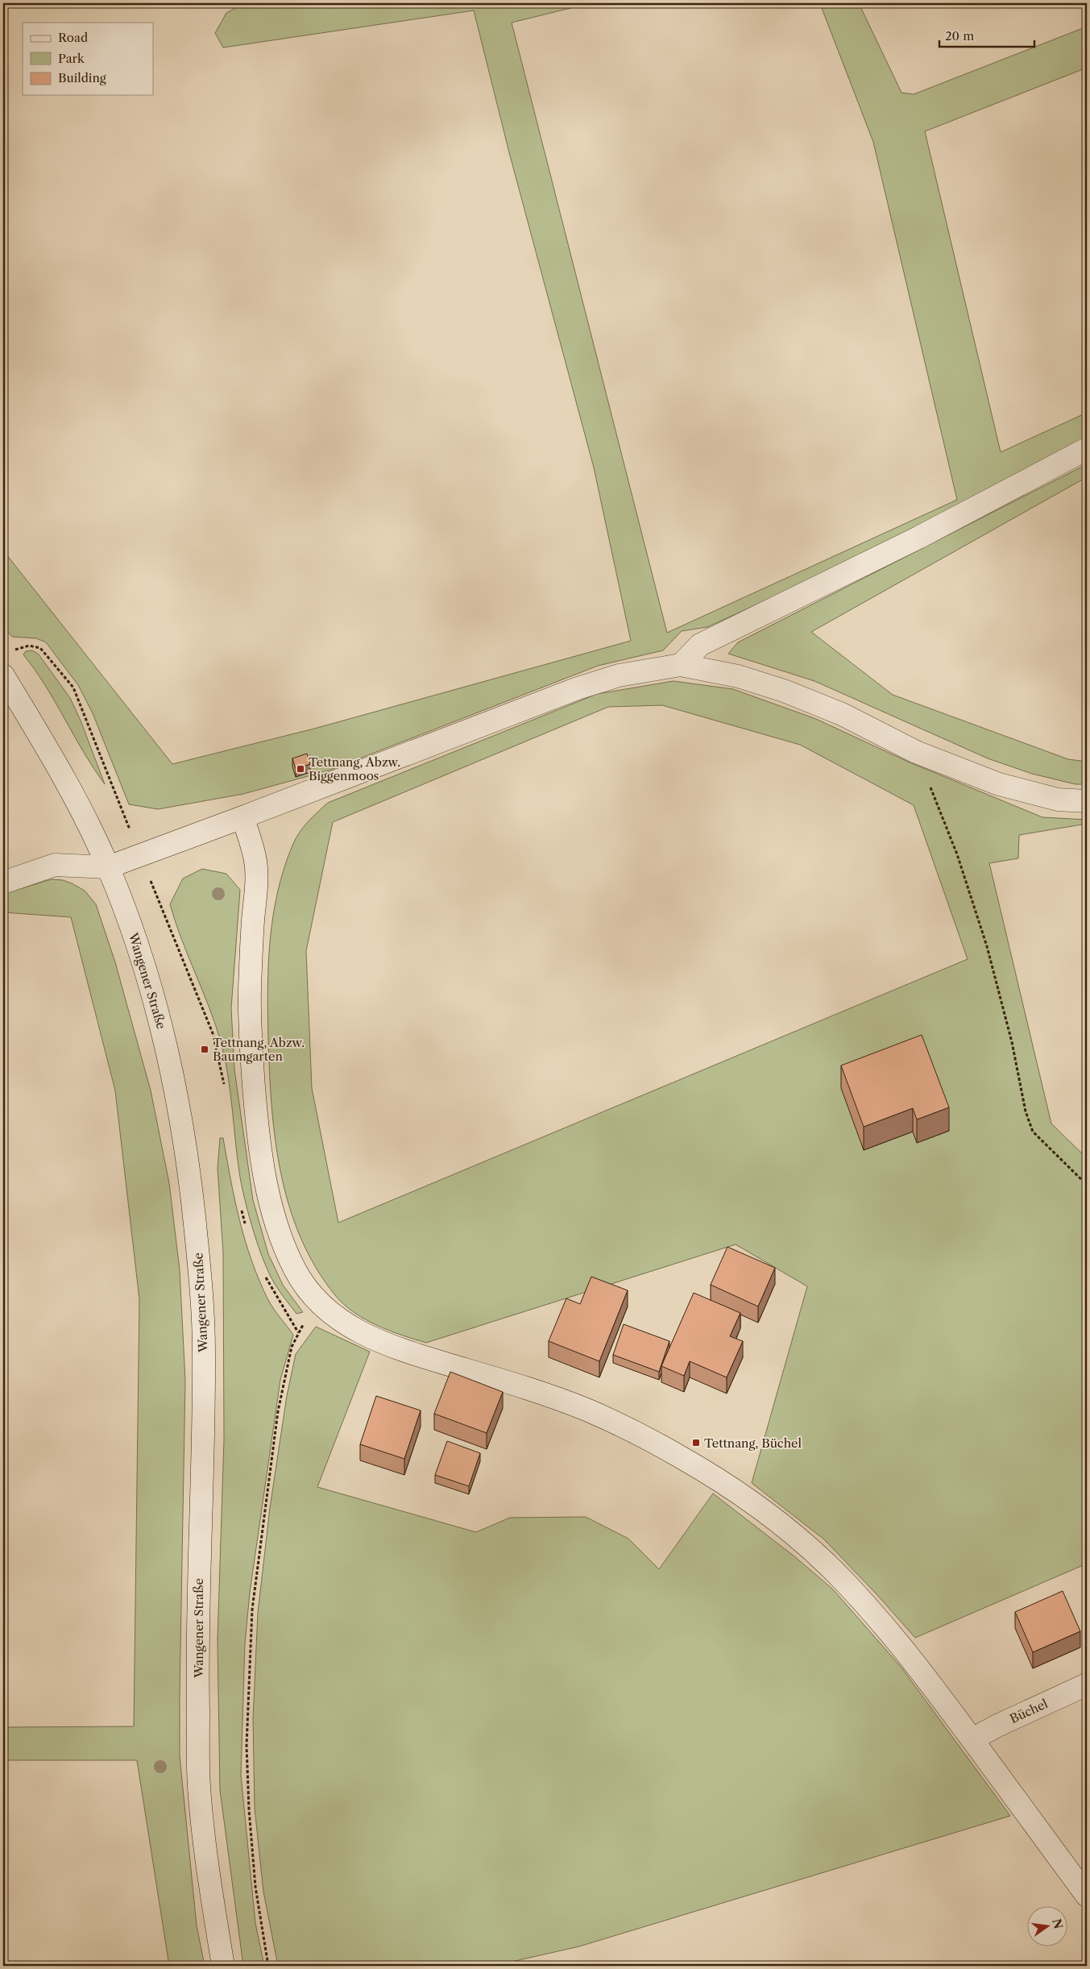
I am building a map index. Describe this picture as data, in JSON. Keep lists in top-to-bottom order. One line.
{"streets":{"main road":["Wangener Straße","Büchel"]},"places":{"transit":["Tettnang, Abzw. Biggenmoos","Tettnang, Abzw. Baumgarten","Tettnang, Büchel"]},"legend":["Road","Park","Building"],"scale_bar":"20 m","north":"right"}
